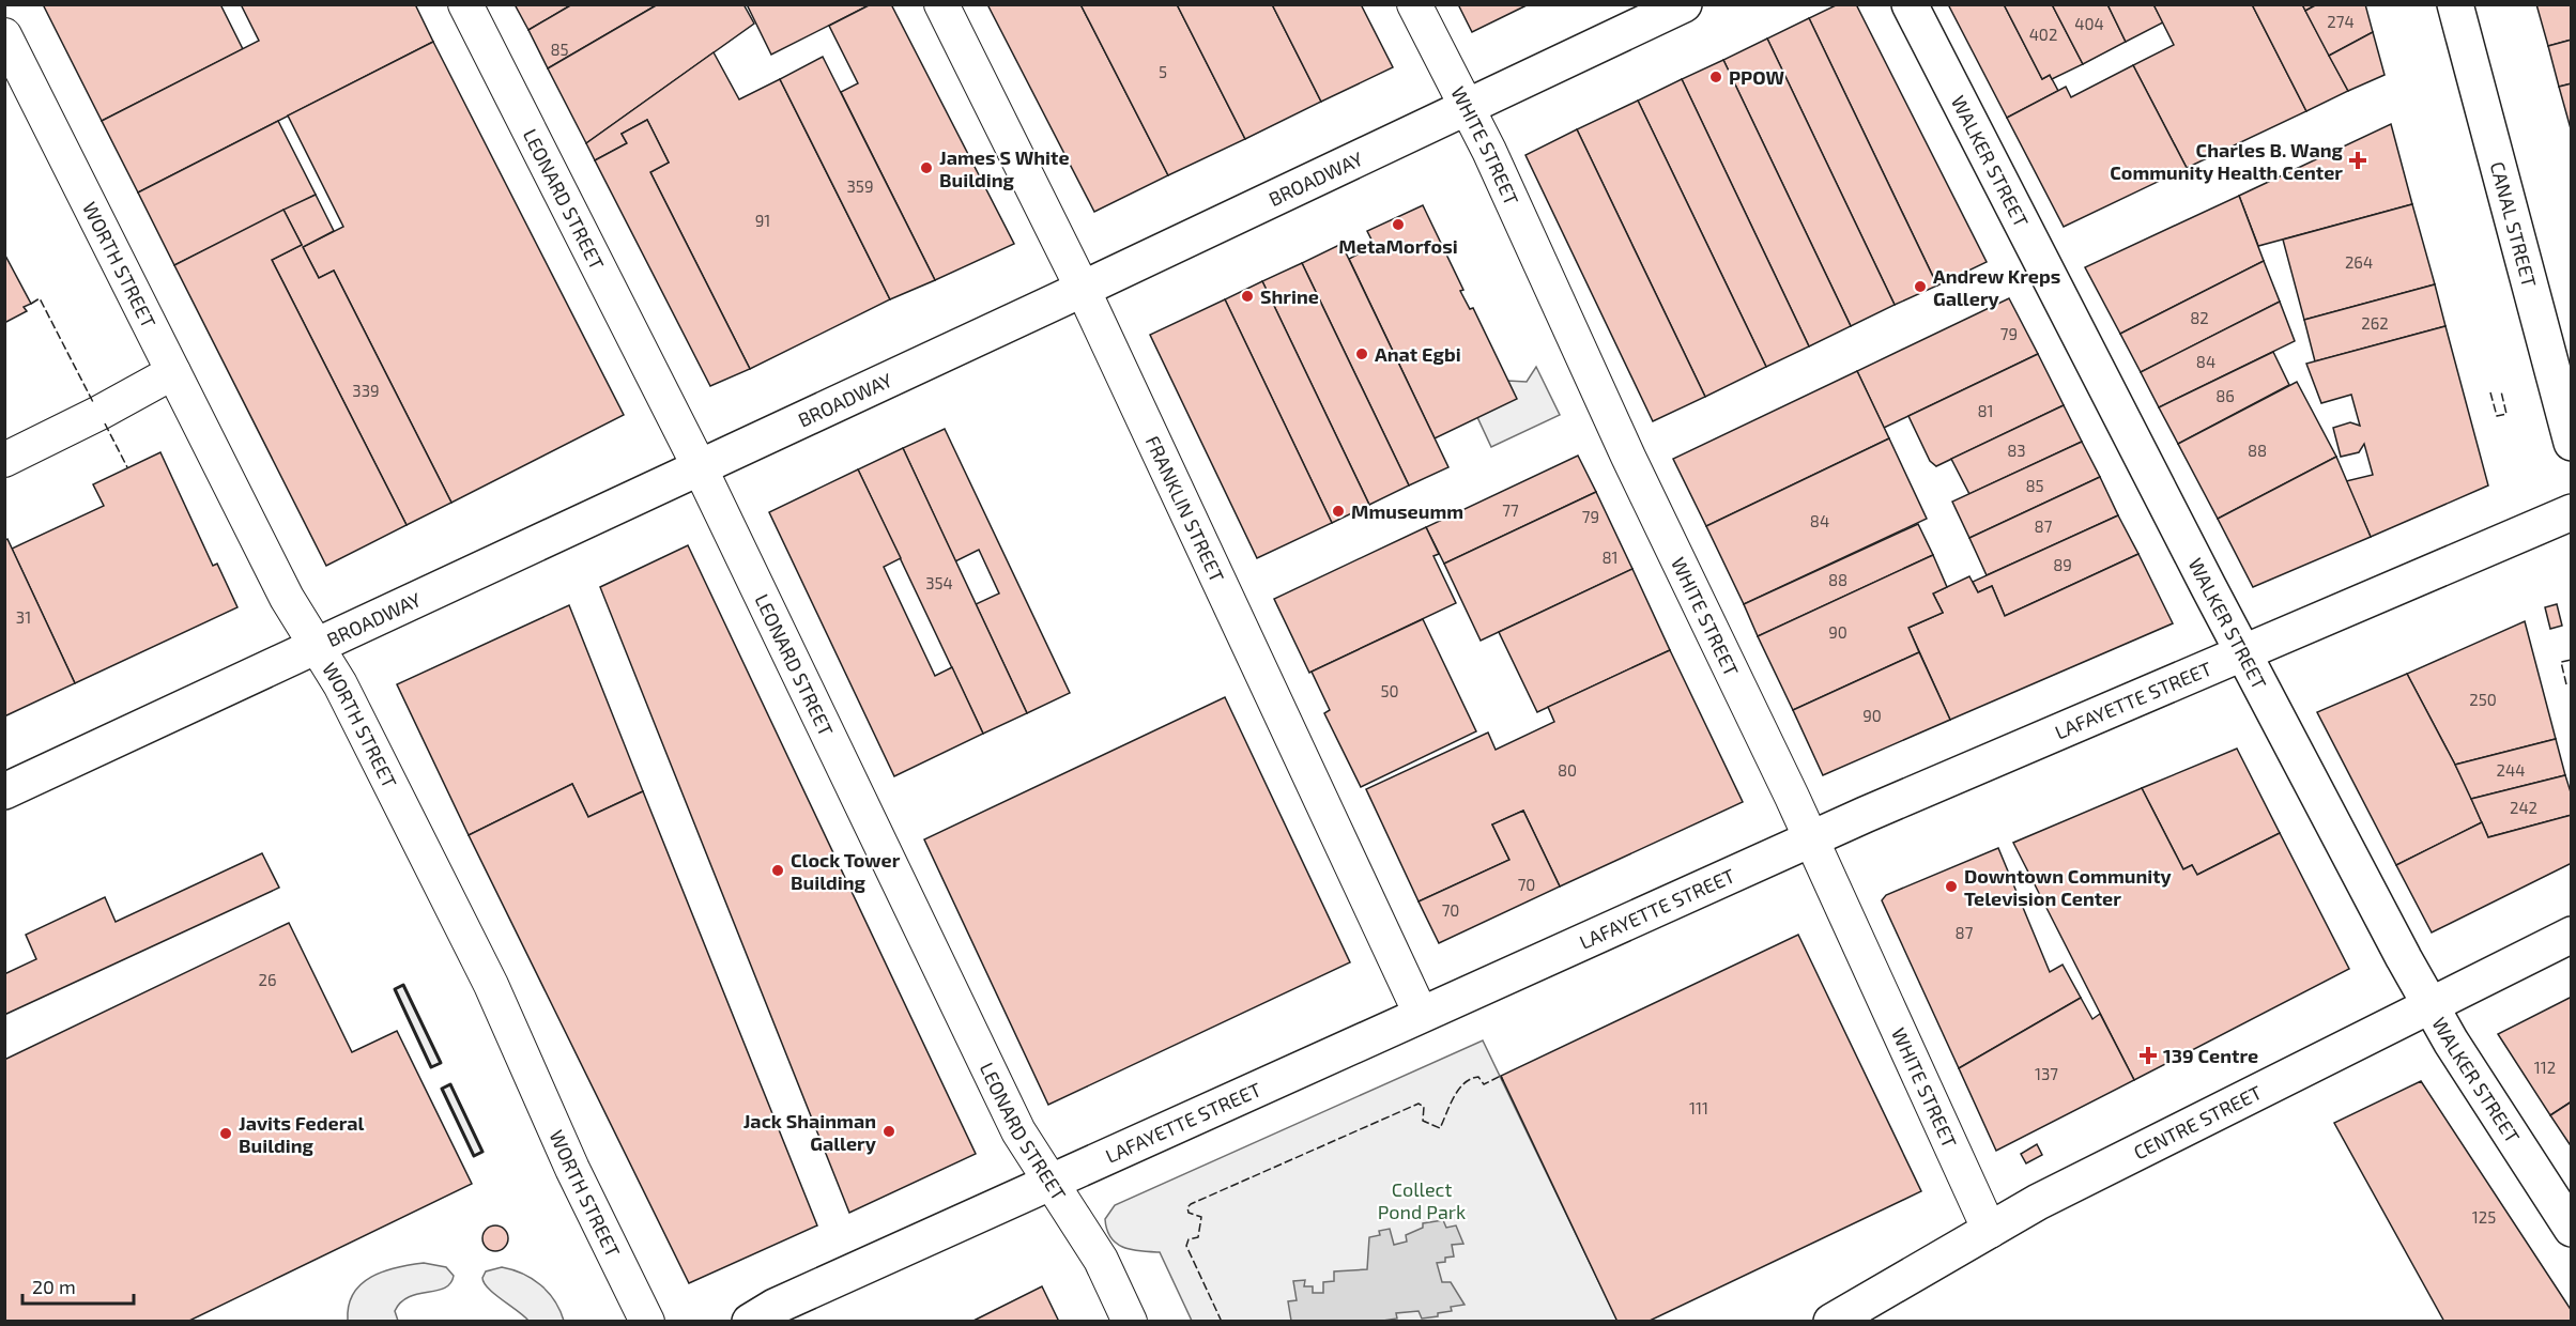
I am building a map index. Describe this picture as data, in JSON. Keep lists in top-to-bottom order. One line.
{"streets":{"main road":["WALKER STREET","BROADWAY","CANAL STREET","LAFAYETTE STREET","CENTRE STREET"],"street":["WHITE STREET","LEONARD STREET","WORTH STREET","FRANKLIN STREET"]},"crossings":[["WHITE STREET","BROADWAY"],["WHITE STREET","LAFAYETTE STREET"],["WHITE STREET","CENTRE STREET"],["WALKER STREET","LAFAYETTE STREET"],["WALKER STREET","CENTRE STREET"],["BROADWAY","LEONARD STREET"],["BROADWAY","WORTH STREET"],["BROADWAY","FRANKLIN STREET"],["LEONARD STREET","LAFAYETTE STREET"],["FRANKLIN STREET","LAFAYETTE STREET"]],"parks":["Collect Pond Park"],"places":{"other":["PPOW","James S White Building","MetaMorfosi","Andrew Kreps Gallery","Shrine","Anat Egbi","Mmuseumm","Clock Tower Building","Downtown Community Television Center","Jack Shainman Gallery","Javits Federal Building"],"health":["Charles B. Wang Community Health Center","139 Centre"]},"house_numbers":["274","404","402","85","5","359","91","264","82","262","79","84","339","86","81","83","88","85","77","79","84","87","81","89","88","354","31","90","50","250","90","80","244","242","70","70","87","26","112","137","111","125"],"scale_bar":"20 m"}
